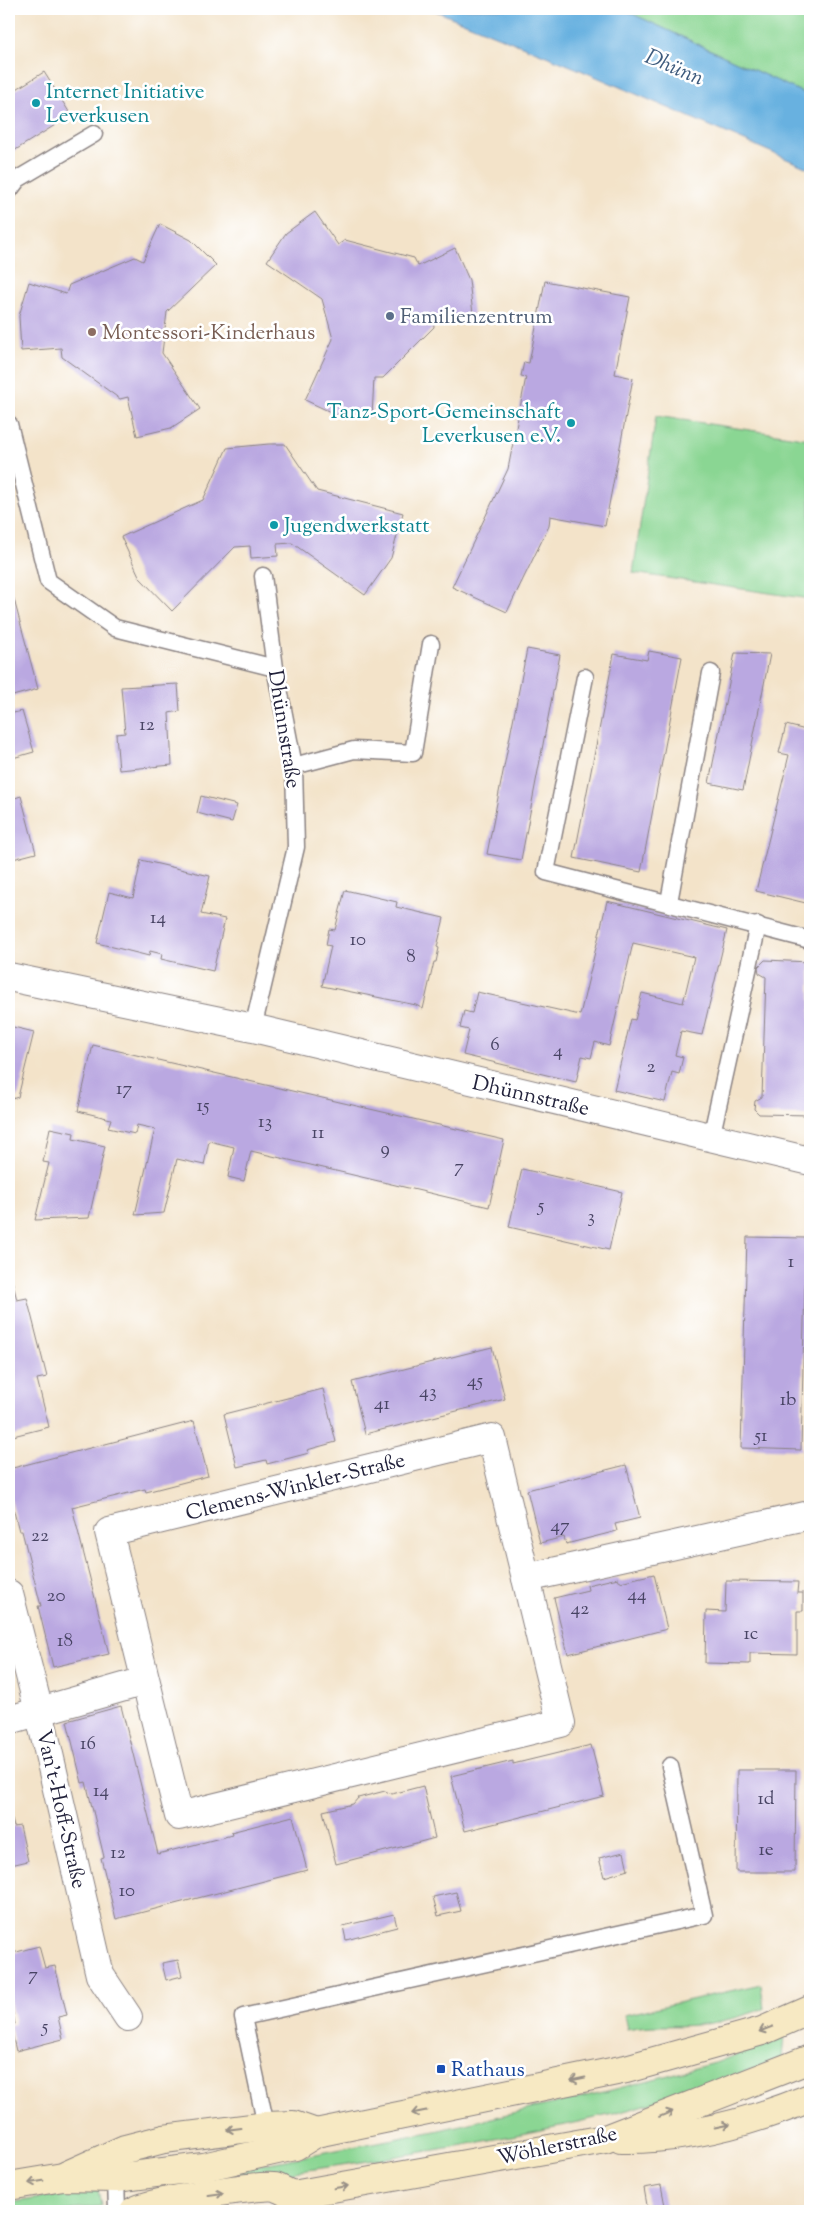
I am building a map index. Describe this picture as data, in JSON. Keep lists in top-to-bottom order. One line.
{"streets":{"main road":["Wöhlerstraße"],"street":["Dhünnstraße","Clemens-Winkler-Straße","Van't-Hoff-Straße"]},"water":["Dhünn"],"places":{"other":["Internet Initiative Leverkusen","Familienzentrum","Montessori-Kinderhaus","Tanz-Sport-Gemeinschaft Leverkusen e.V.","Jugendwerkstatt"],"transit":["Rathaus"]},"house_numbers":["12","14","10","8","6","4","2","17","15","13","11","9","7","5","3","1","45","43","1b","41","51","47","22","44","20","42","1c","18","16","14","1d","1e","12","10","7","5"]}
